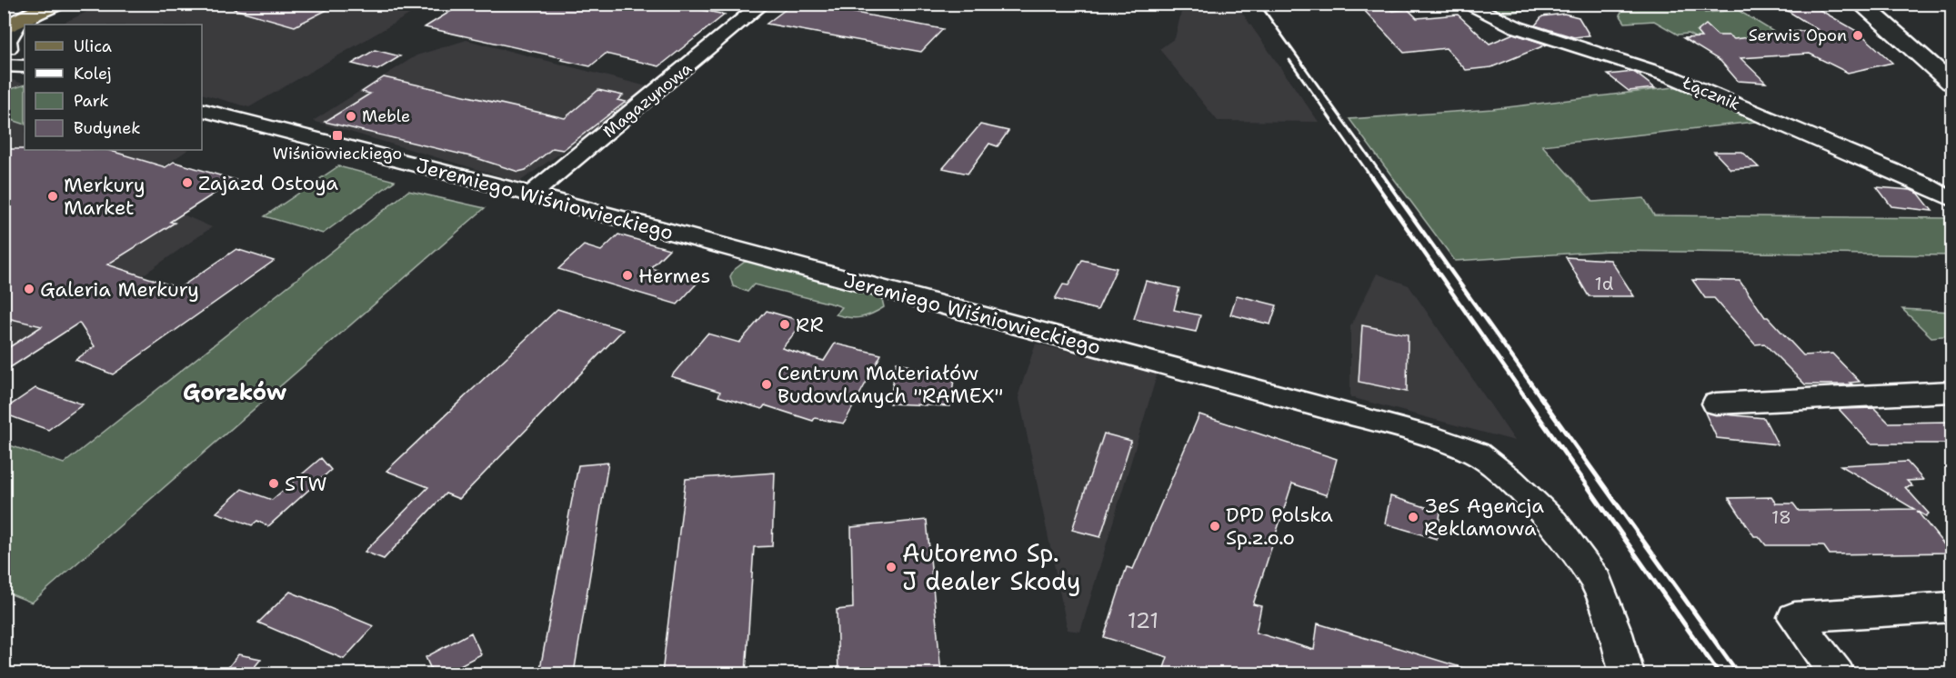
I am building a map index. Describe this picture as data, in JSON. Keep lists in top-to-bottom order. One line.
{"streets":{"street":["Łącznik","Magazynowa","Jeremiego Wiśniowieckiego"]},"crossings":[["Magazynowa","Jeremiego Wiśniowieckiego"]],"districts":["Gorzków"],"places":{"other":["Serwis Opon","Meble","Zajazd Ostoya","Merkury Market","Hermes","Galeria Merkury","RR","Centrum Materiałów Budowlanych \"RAMEX\"","STW","3eS Agencja Reklamowa","DPD Polska Sp.z.o.o","Autoremo Sp. J dealer Skody"],"transit":["Wiśniowieckiego"]},"house_numbers":["1d","18","121"],"legend":["Ulica","Kolej","Park","Budynek"]}
